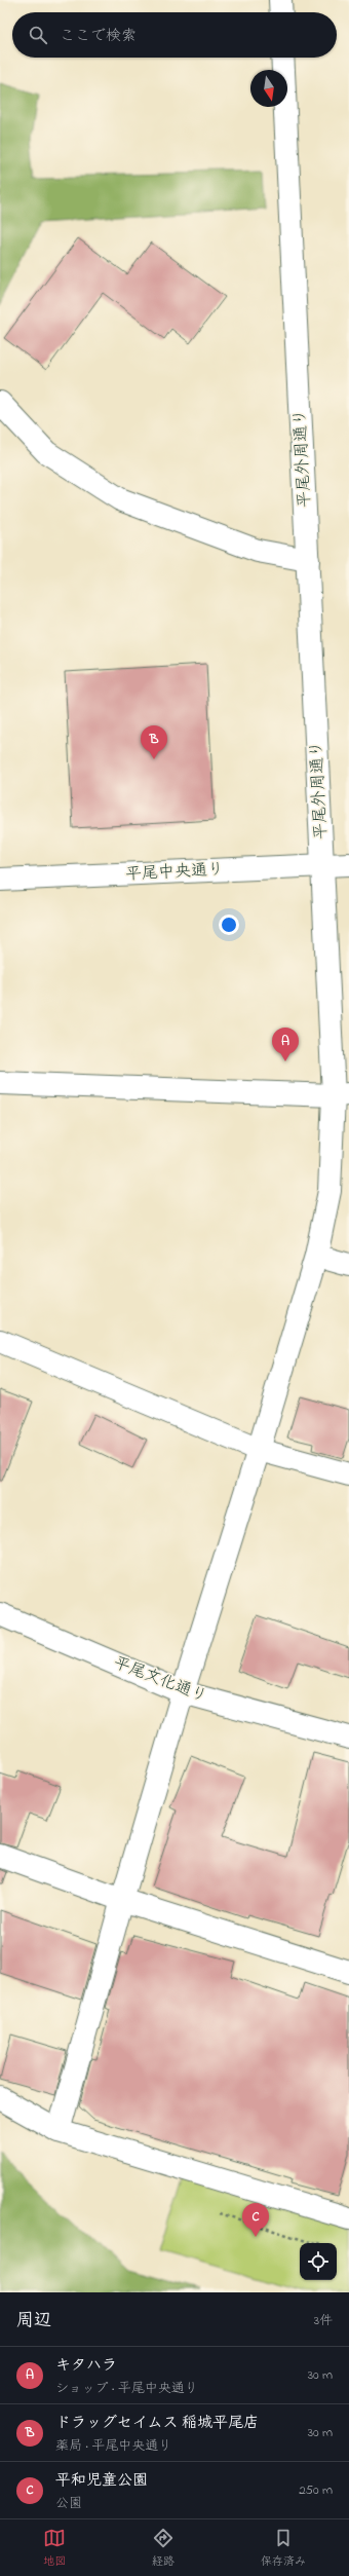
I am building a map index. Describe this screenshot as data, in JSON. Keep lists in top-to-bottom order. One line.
{"streets":{"street":["平尾外周通り","平尾中央通り","平尾文化通り"]},"crossings":[["平尾外周通り","平尾中央通り"],["平尾外周通り","平尾文化通り"]],"north":"bottom","page":{"search":"ここで検索","pins":["B","A","C"],"heading":["周辺","3件"],"list":[{"mark":"A","name":"キタハラ","note":"ショップ · 平尾中央通り","value":"30 m"},{"mark":"B","name":"ドラッグセイムス 稲城平尾店","note":"薬局 · 平尾中央通り","value":"30 m"},{"mark":"C","name":"平和児童公園","note":"公園","value":"250 m"}],"nav":["地図","経路","保存済み"]}}
